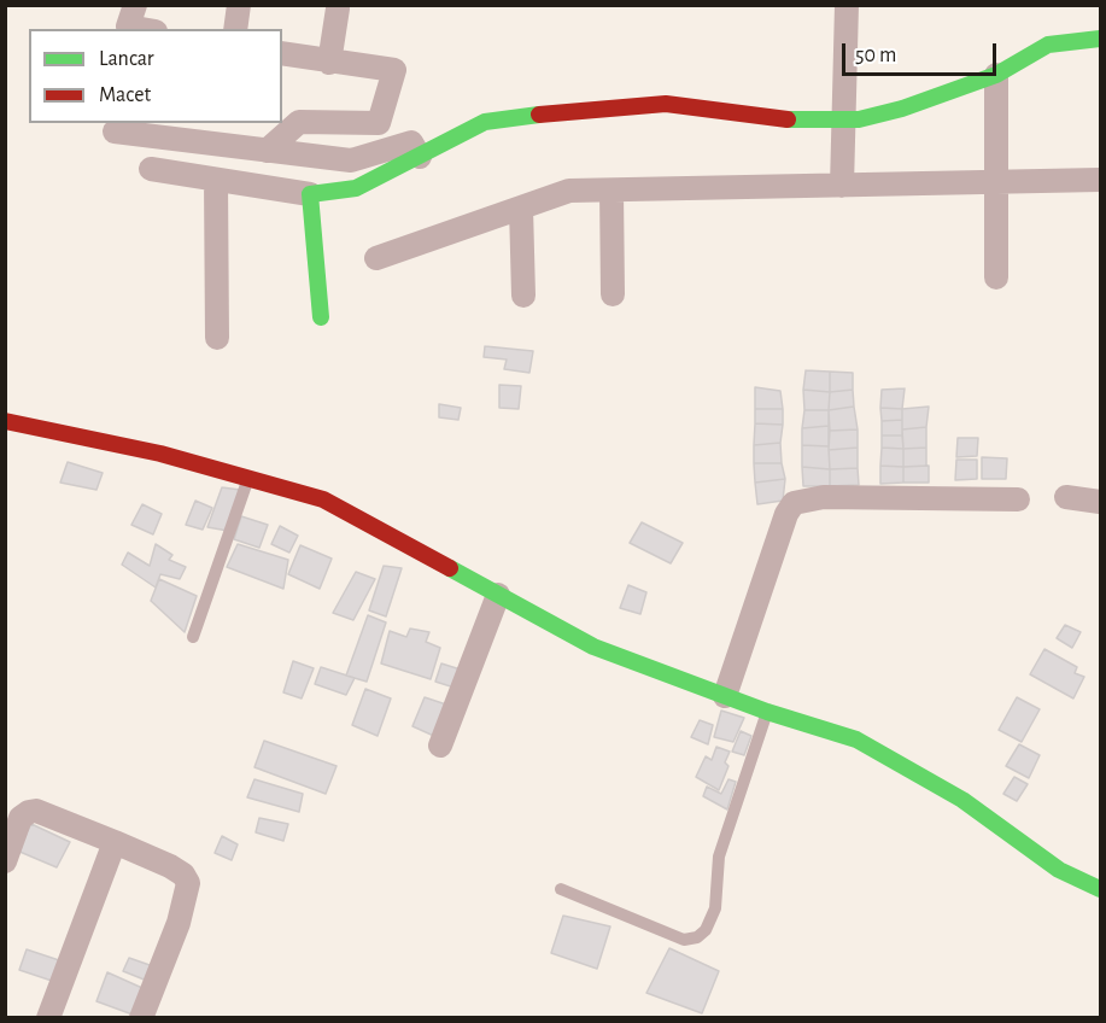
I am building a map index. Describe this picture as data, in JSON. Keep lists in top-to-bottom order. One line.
{"legend":["Lancar","Macet"],"scale_bar":"50 m"}
